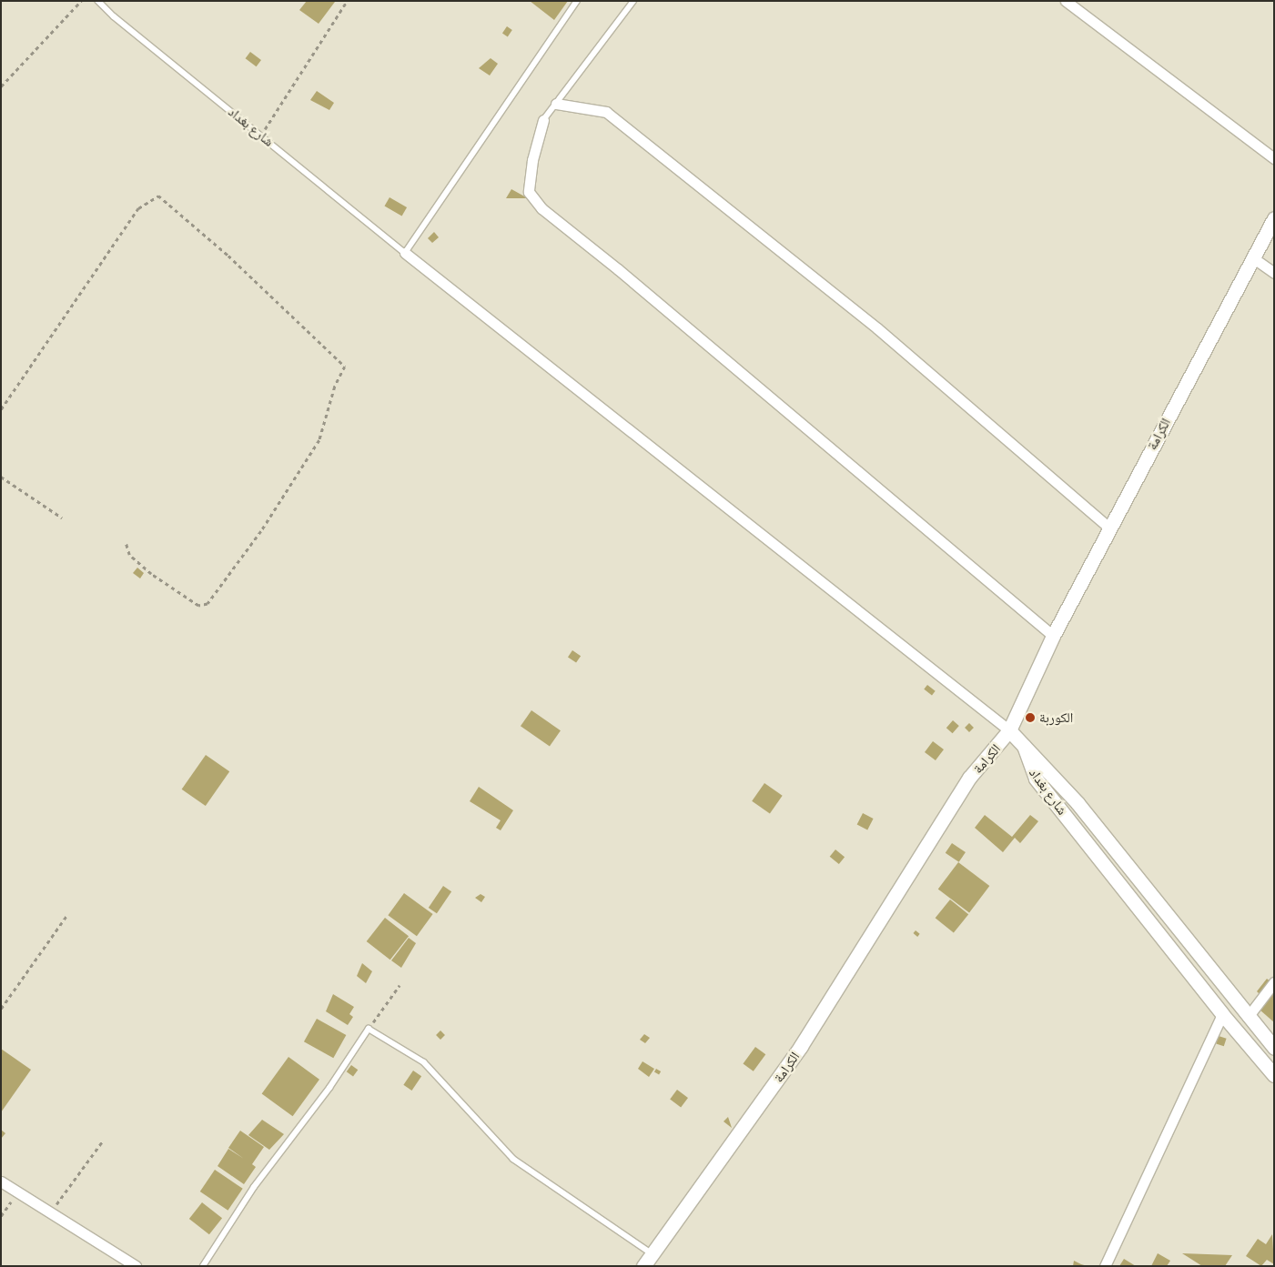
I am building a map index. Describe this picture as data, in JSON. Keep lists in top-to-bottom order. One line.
{"streets":{"main road":["شارع بغداد","الكرامة"]},"places":["الكوربة"]}
